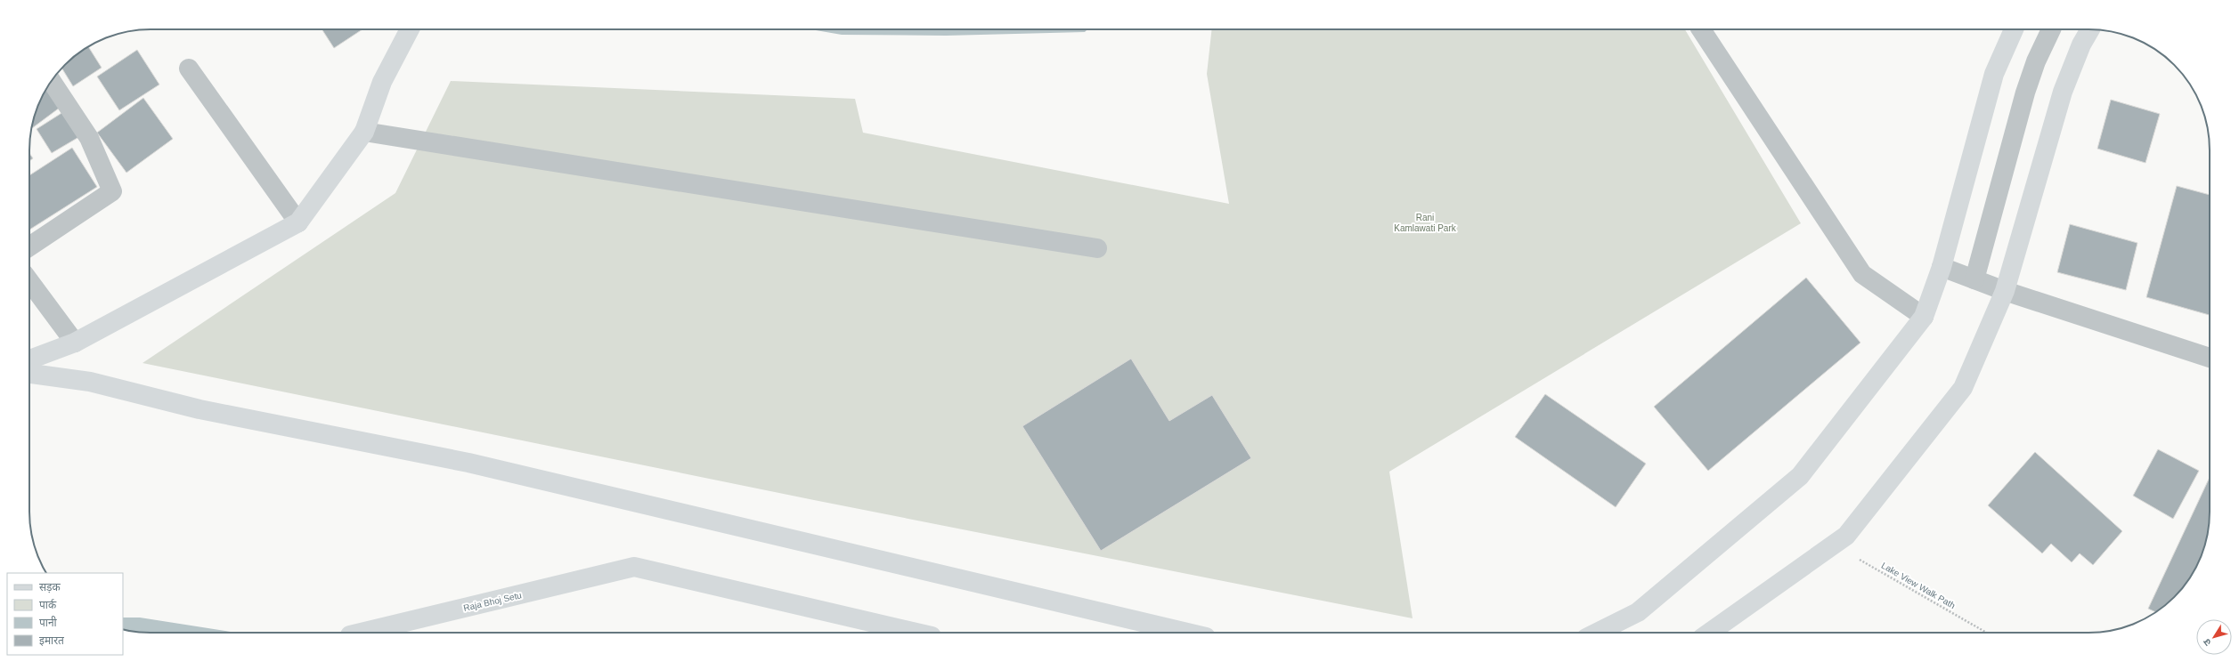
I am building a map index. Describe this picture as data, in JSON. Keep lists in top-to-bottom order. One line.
{"streets":{"main road":["Raja Bhoj Setu"],"path":["Lake View Walk Path"]},"parks":["Rani Kamlawati Park"],"legend":["सड़क","पार्क","पानी","इमारत"],"north":"bottom left"}
